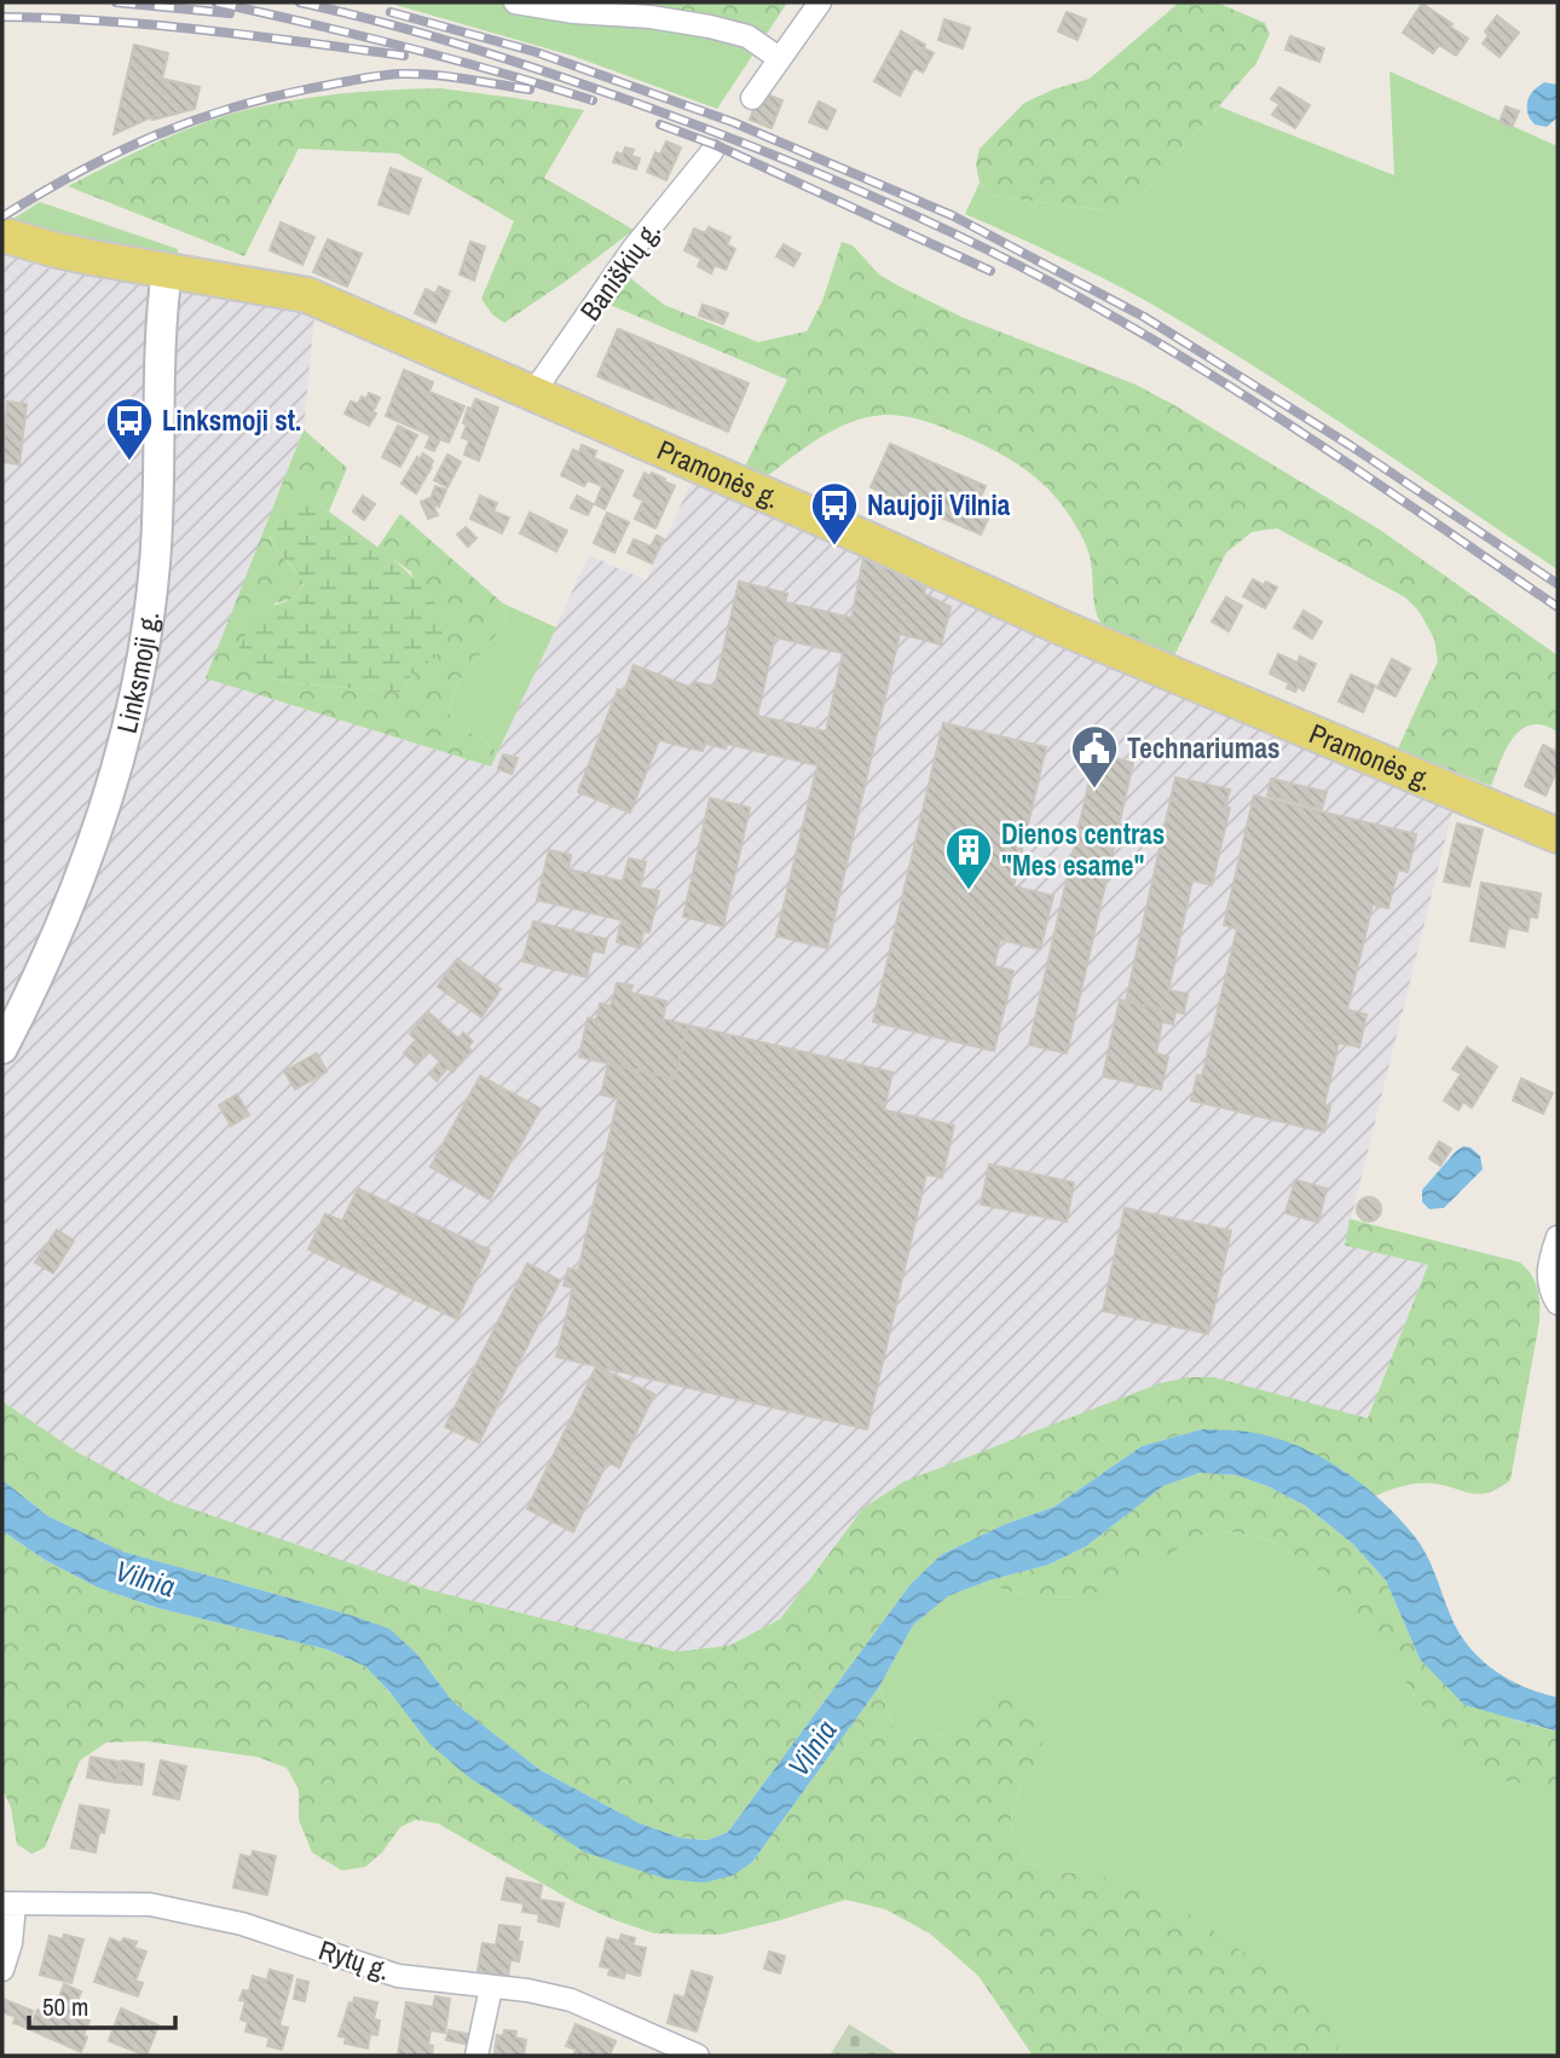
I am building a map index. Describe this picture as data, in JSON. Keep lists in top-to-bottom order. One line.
{"streets":{"main road":["Pramonės g.","Linksmoji g."],"street":["Baniškių g.","Rytų g."]},"crossings":[["Baniškių g.","Pramonės g."],["Pramonės g.","Linksmoji g."]],"water":["Vilnia"],"places":{"bus stop":["Linksmoji st.","Naujoji Vilnia"],"public building":["Technariumas"],"building":["Dienos centras \"Mes esame\""]},"scale_bar":"50 m"}
